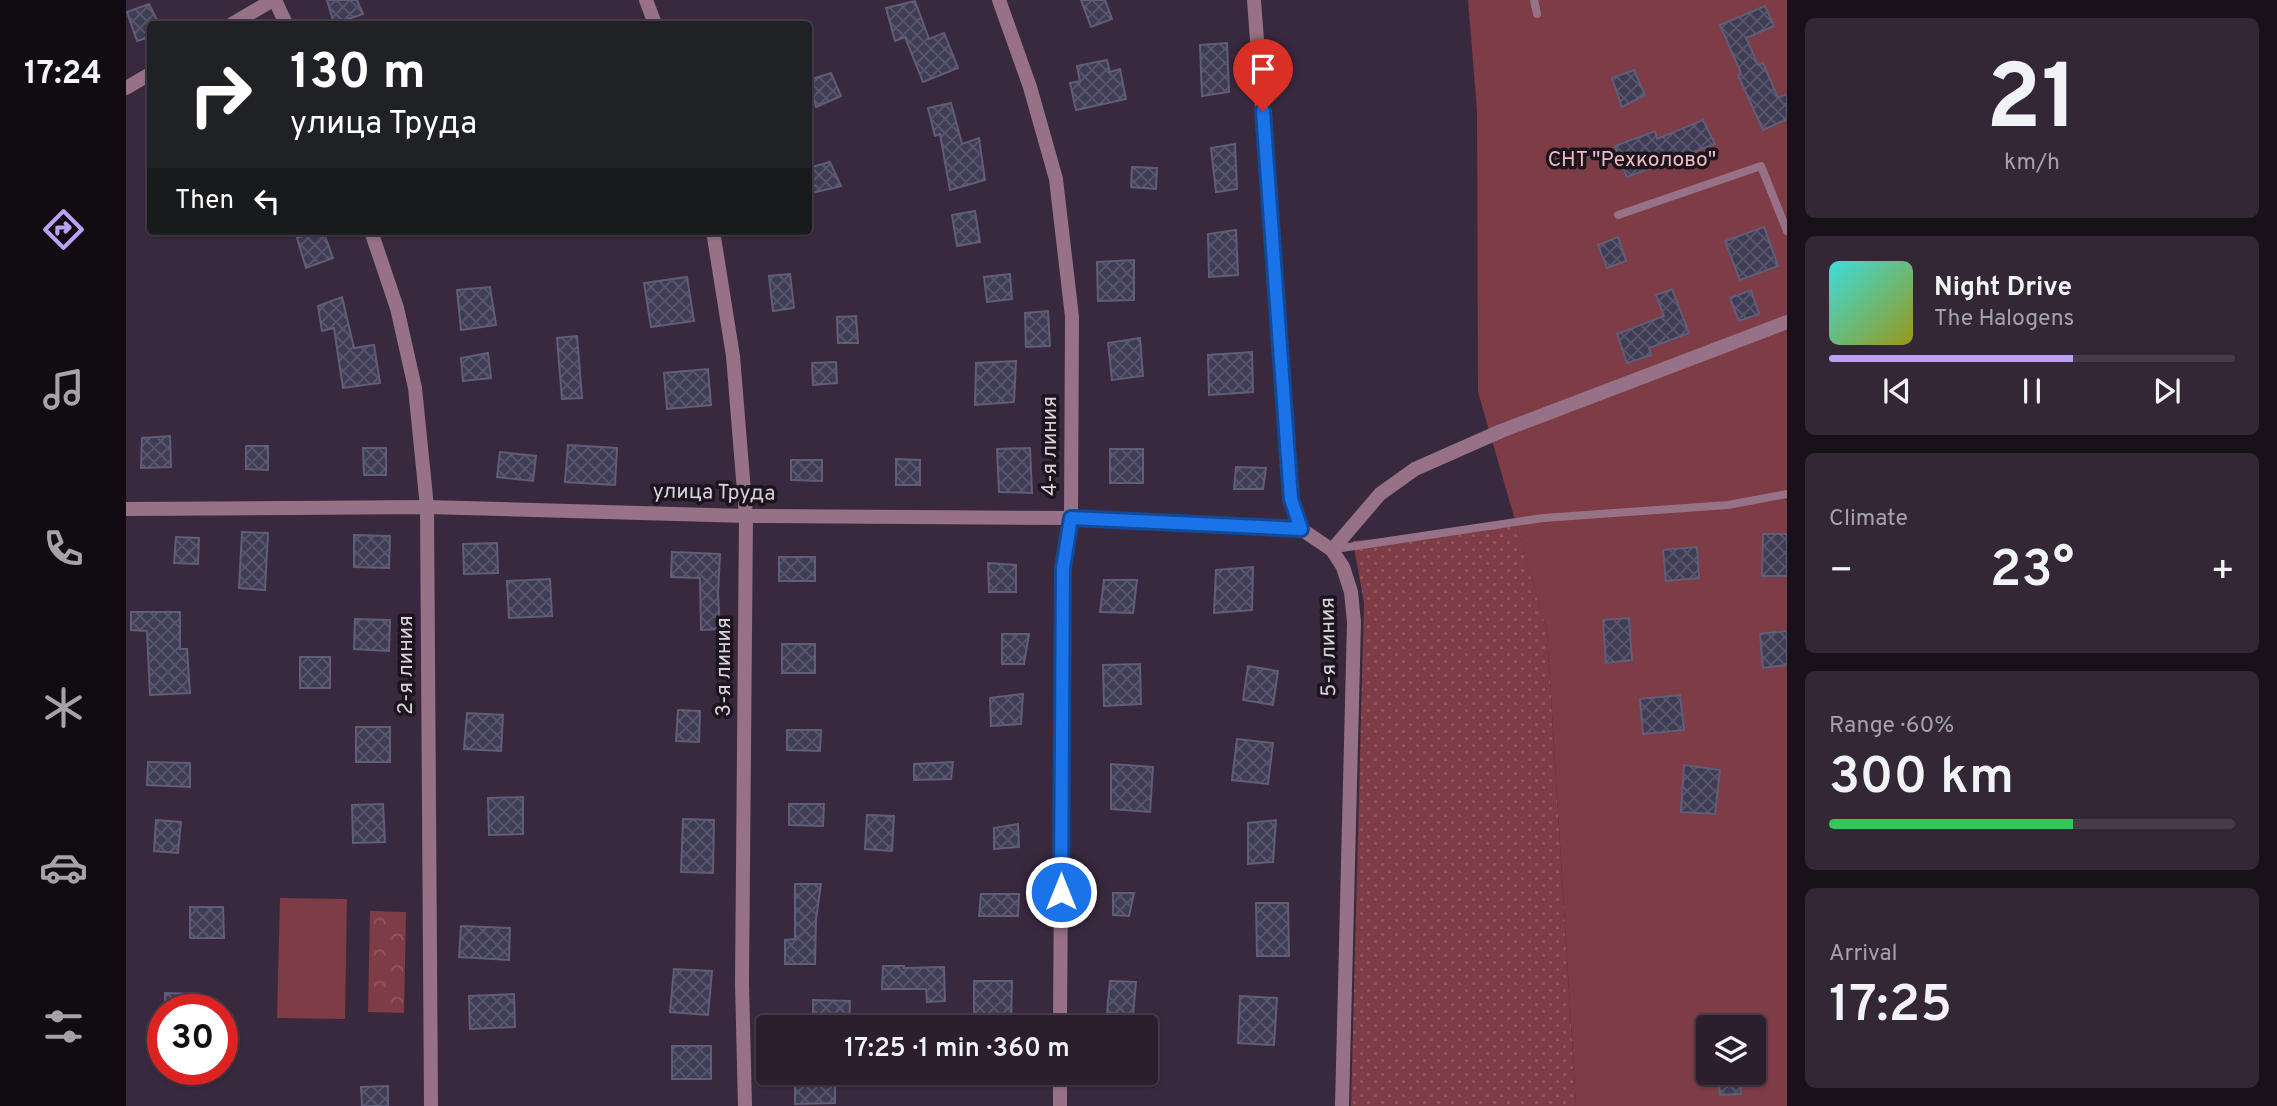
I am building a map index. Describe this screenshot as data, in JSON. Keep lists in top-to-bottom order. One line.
{"streets":{"street":["4-я линия","улица Труда","5-я линия","2-я линия","3-я линия"]},"crossings":[["4-я линия","улица Труда"],["улица Труда","5-я линия"],["улица Труда","2-я линия"],["улица Труда","3-я линия"]],"parks":["СНТ \"Рехколово\""],"page":{"tabs":"17:24","tile":[["21","km/h"],"Climate",["Range · 60%","300 km"],["Arrival","17:25"]],"turn":["130 m","улица Труда"],"then":"Then","song":["Night Drive","The Halogens"],"heat":["−","23°","+"],"limit":"30","trip":"17:25 · 1 min · 360 m"}}
